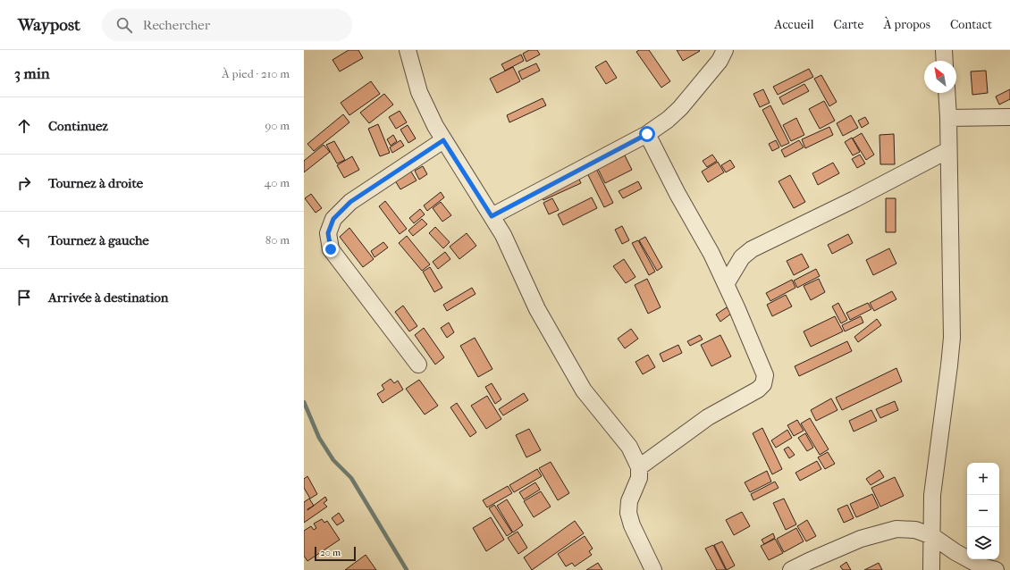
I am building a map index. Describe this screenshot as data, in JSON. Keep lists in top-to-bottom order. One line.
{"scale_bar":"20 m","north":"top left","page":{"header":"Waypost","search":"Rechercher","nav":["Accueil","Carte","À propos","Contact"],"heading":["3 min","À pied · 210 m"],"list":[["Continuez","90 m"],["Tournez à droite","40 m"],["Tournez à gauche","80 m"],"Arrivée à destination"],"map_buttons":["+","−"],"scale":"20 m"}}
